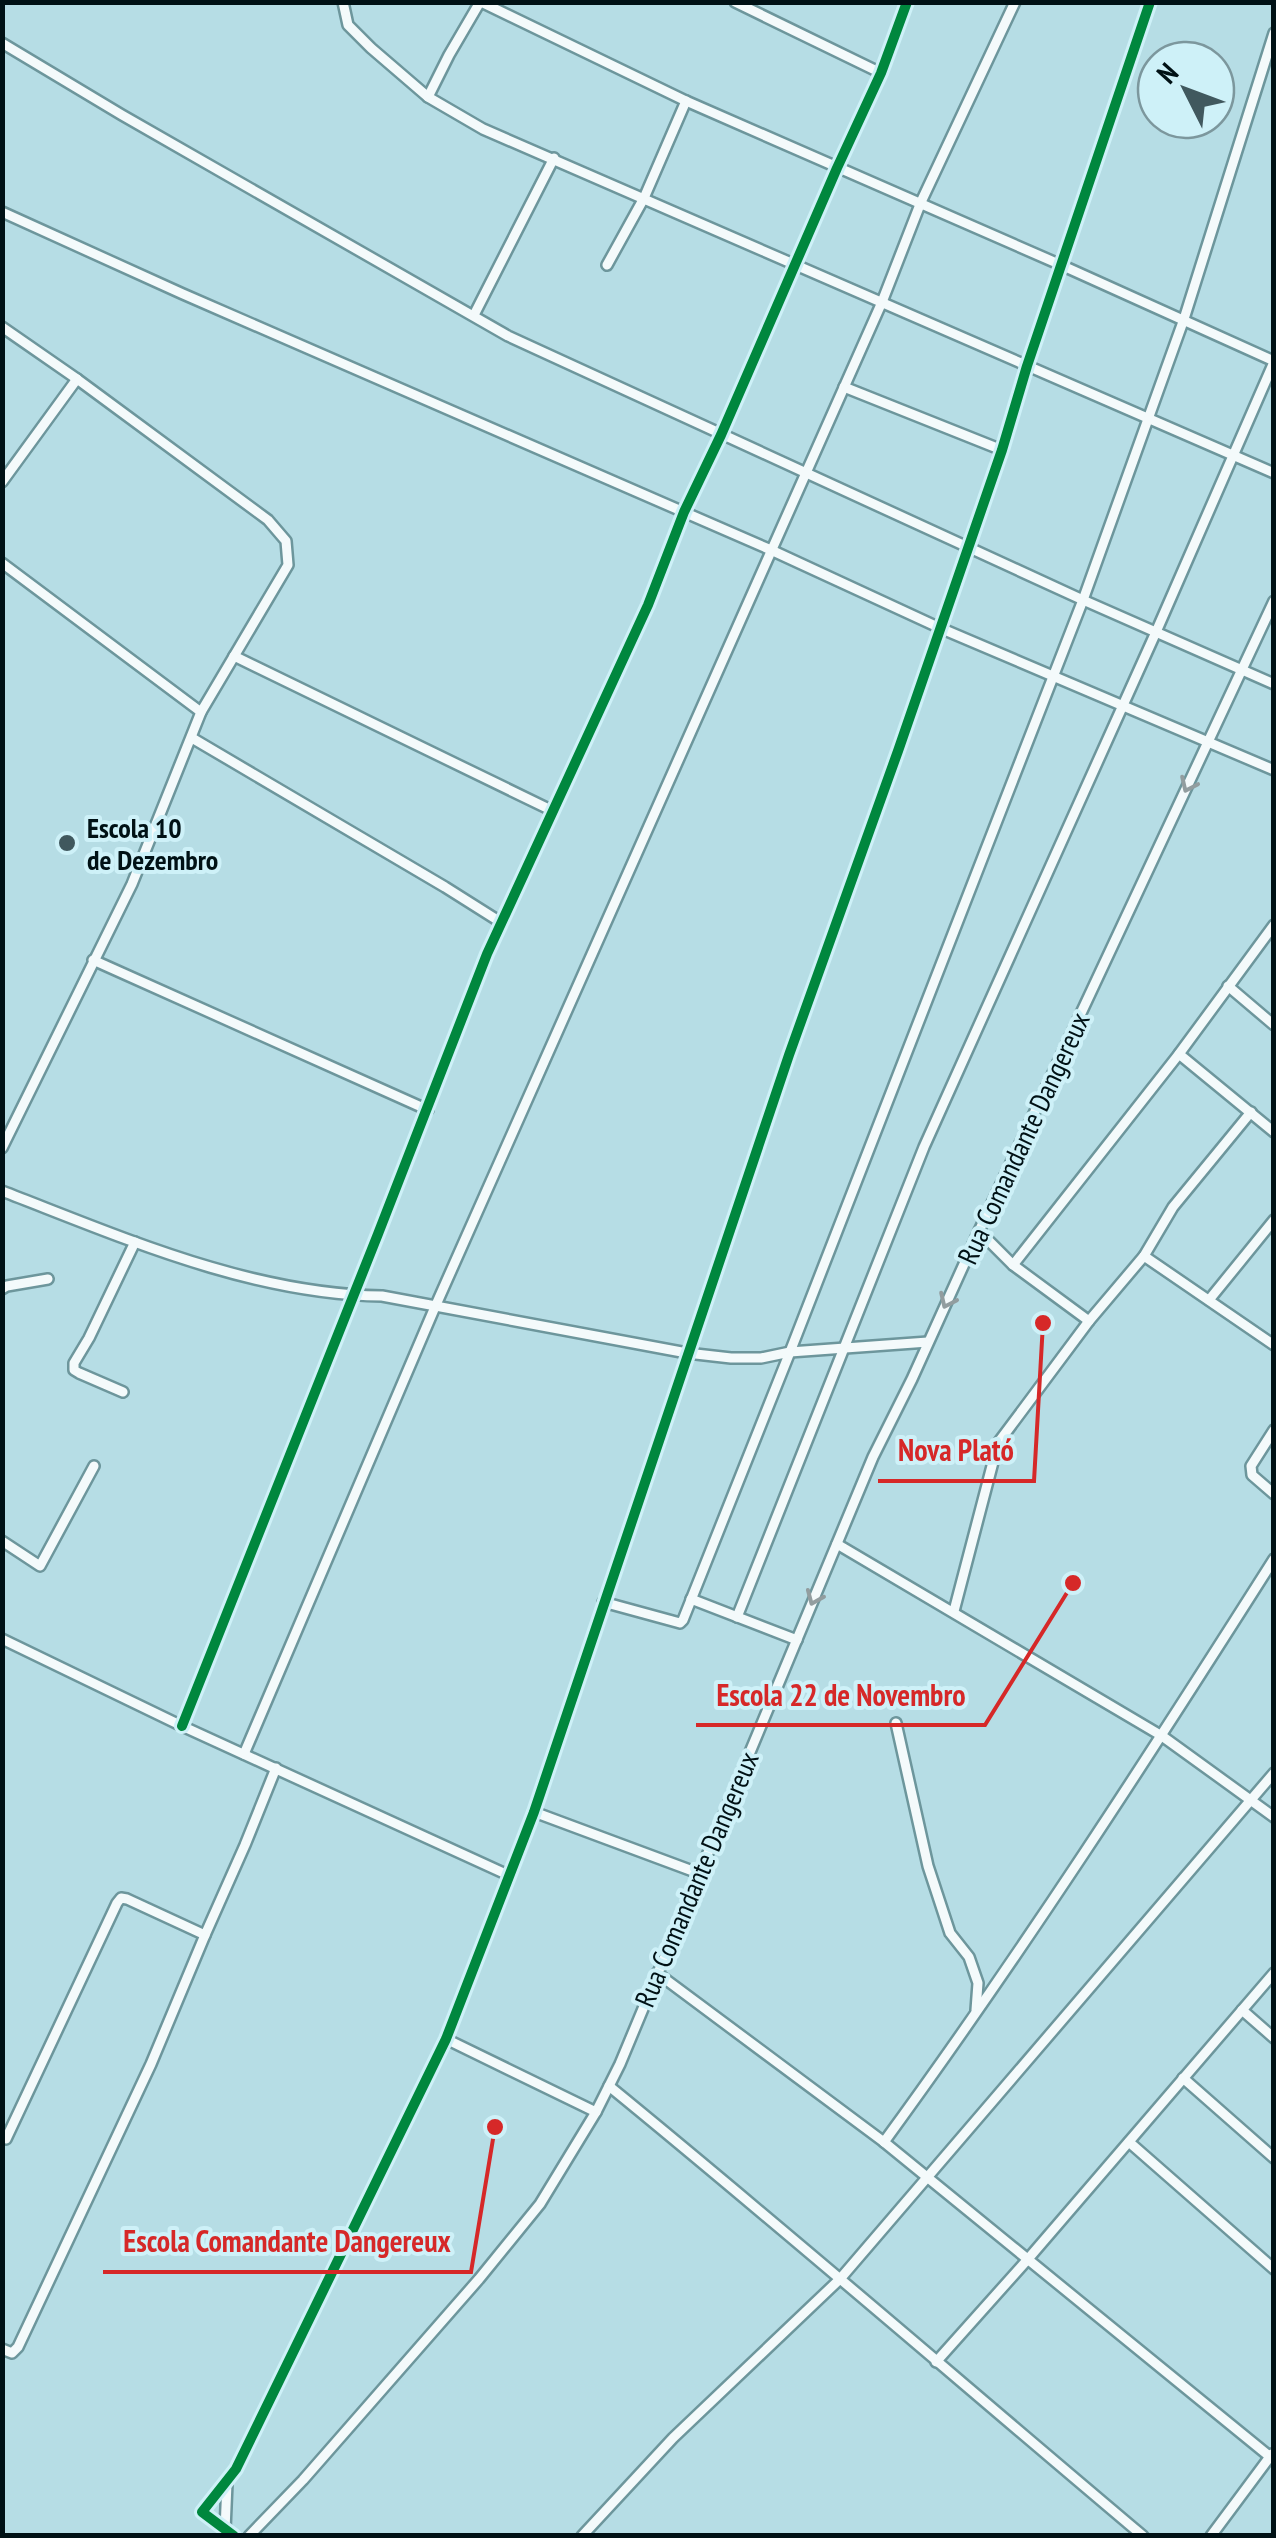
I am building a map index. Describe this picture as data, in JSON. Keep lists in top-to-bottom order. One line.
{"streets":{"street":["Rua Comandante Dangereux"]},"places":["Escola 10 de Dezembro","Nova Plató","Escola 22 de Novembro","Escola Comandante Dangereux"],"north":"top left"}
